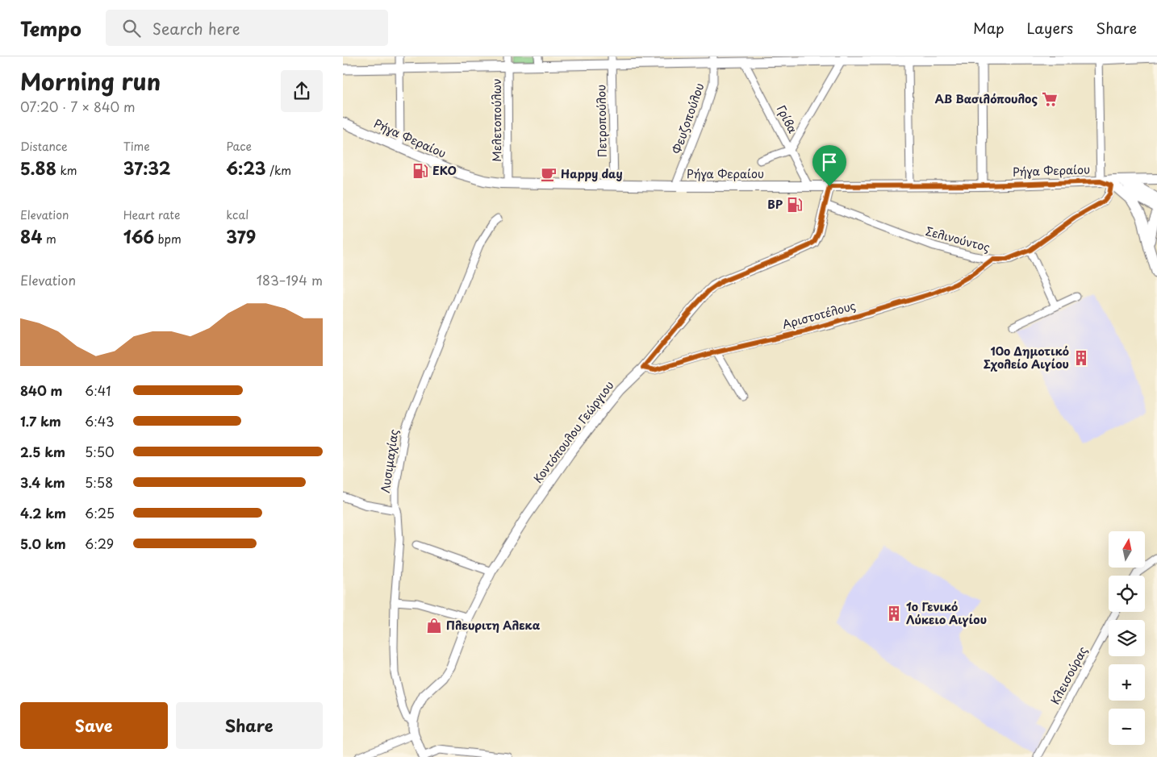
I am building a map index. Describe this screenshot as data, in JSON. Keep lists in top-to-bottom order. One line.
{"streets":{"main road":["Ρήγα Φεραίου"],"street":["Φευζοπούλου","Γρίβα","Μελετοπούλων","Πετροπούλου","Σελινούντος","Αριστοτέλους","Κοντόπουλου Γεώργιου","Λυσιμαχίας","Κλεισούρας"]},"crossings":[["Φευζοπούλου","Ρήγα Φεραίου"],["Γρίβα","Ρήγα Φεραίου"],["Μελετοπούλων","Ρήγα Φεραίου"],["Πετροπούλου","Ρήγα Φεραίου"],["Ρήγα Φεραίου","Κοντόπουλου Γεώργιου"],["Σελινούντος","Αριστοτέλους"],["Σελινούντος","Κοντόπουλου Γεώργιου"],["Αριστοτέλους","Κοντόπουλου Γεώργιου"],["Κοντόπουλου Γεώργιου","Λυσιμαχίας"]],"places":{"supermarket":["ΑΒ Βασιλόπουλος"],"fuel station":["EKO","BP"],"cafe":["Happy day"],"building":["10o Δημοτικό Σχολείο Αιγίου","1o Γενικό Λύκειο Αιγίου"],"shop":["Πλευριτη Αλεκα"]},"north":"top","page":{"header":"Tempo","search":"Search here","nav":["Map","Layers","Share"],"heading":["Morning run","07:20 · 7 × 840 m"],"stats":[["Distance","5.88 km"],["Time","37:32"],["Pace","6:23 /km"],["Elevation","84 m"],["Heart rate","166 bpm"],["kcal","379"]],"chart":["Elevation","183–194 m"],"list":[{"name":"840 m","note":"6:41"},{"name":"1.7 km","note":"6:43"},{"name":"2.5 km","note":"5:50"},{"name":"3.4 km","note":"5:58"},{"name":"4.2 km","note":"6:25"},{"name":"5.0 km","note":"6:29"}],"map_buttons":["+","−"],"buttons":["Save","Share"]}}
